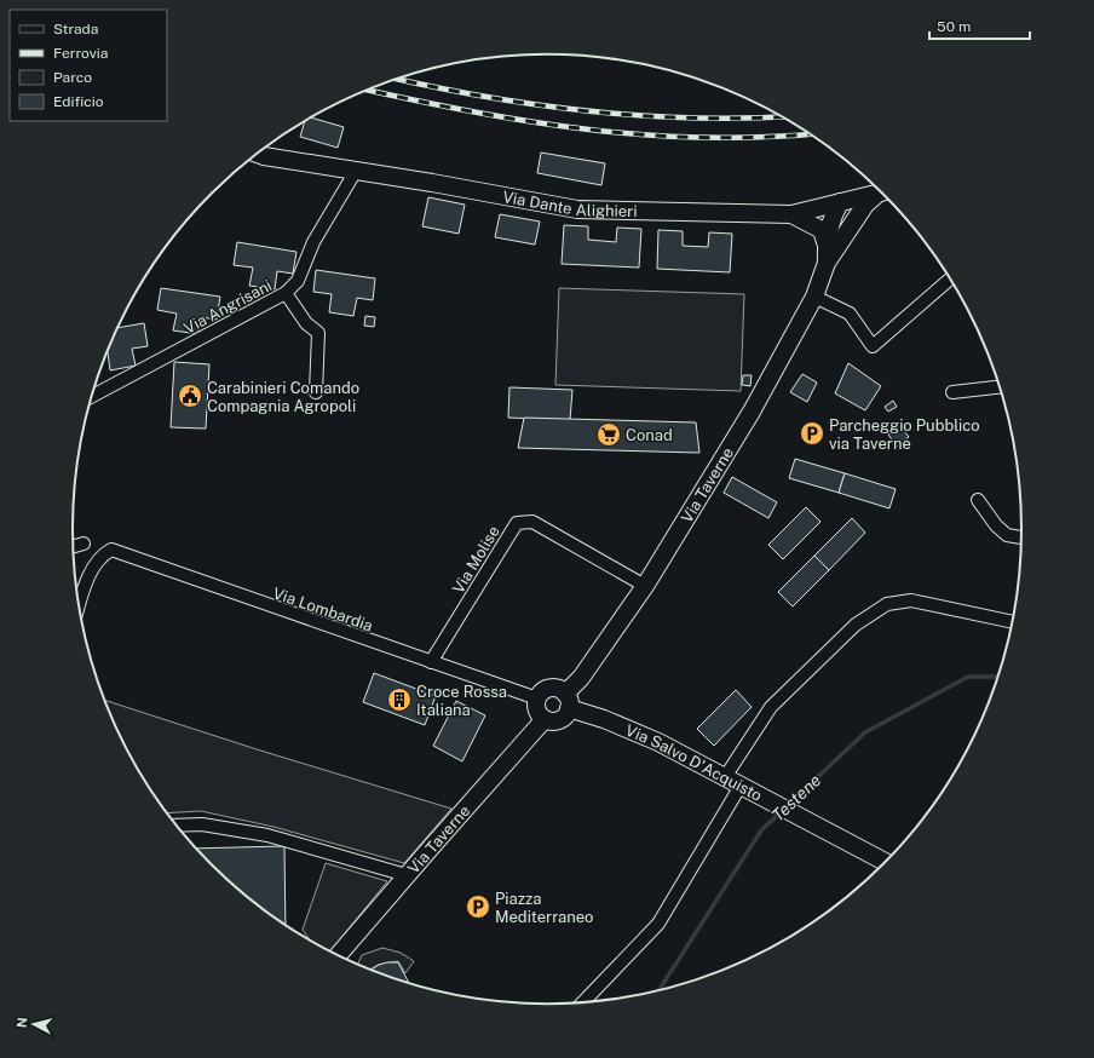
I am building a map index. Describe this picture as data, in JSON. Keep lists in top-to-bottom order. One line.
{"streets":{"street":["Via Dante Alighieri","Via Angrisani","Via Taverne","Via Molise","Via Lombardia","Via Salvo D'Acquisto"]},"crossings":[["Via Dante Alighieri","Via Angrisani"],["Via Dante Alighieri","Via Taverne"],["Via Taverne","Via Molise"],["Via Taverne","Via Lombardia"],["Via Taverne","Via Salvo D'Acquisto"],["Via Molise","Via Lombardia"],["Via Lombardia","Via Salvo D'Acquisto"]],"water":["Testene"],"places":{"public building":["Carabinieri Comando Compagnia Agropoli"],"parking":["Parcheggio Pubblico via Taverne","Piazza Mediterraneo"],"supermarket":["Conad"],"building":["Croce Rossa Italiana"]},"legend":["Strada","Ferrovia","Parco","Edificio"],"scale_bar":"50 m","north":"left"}
